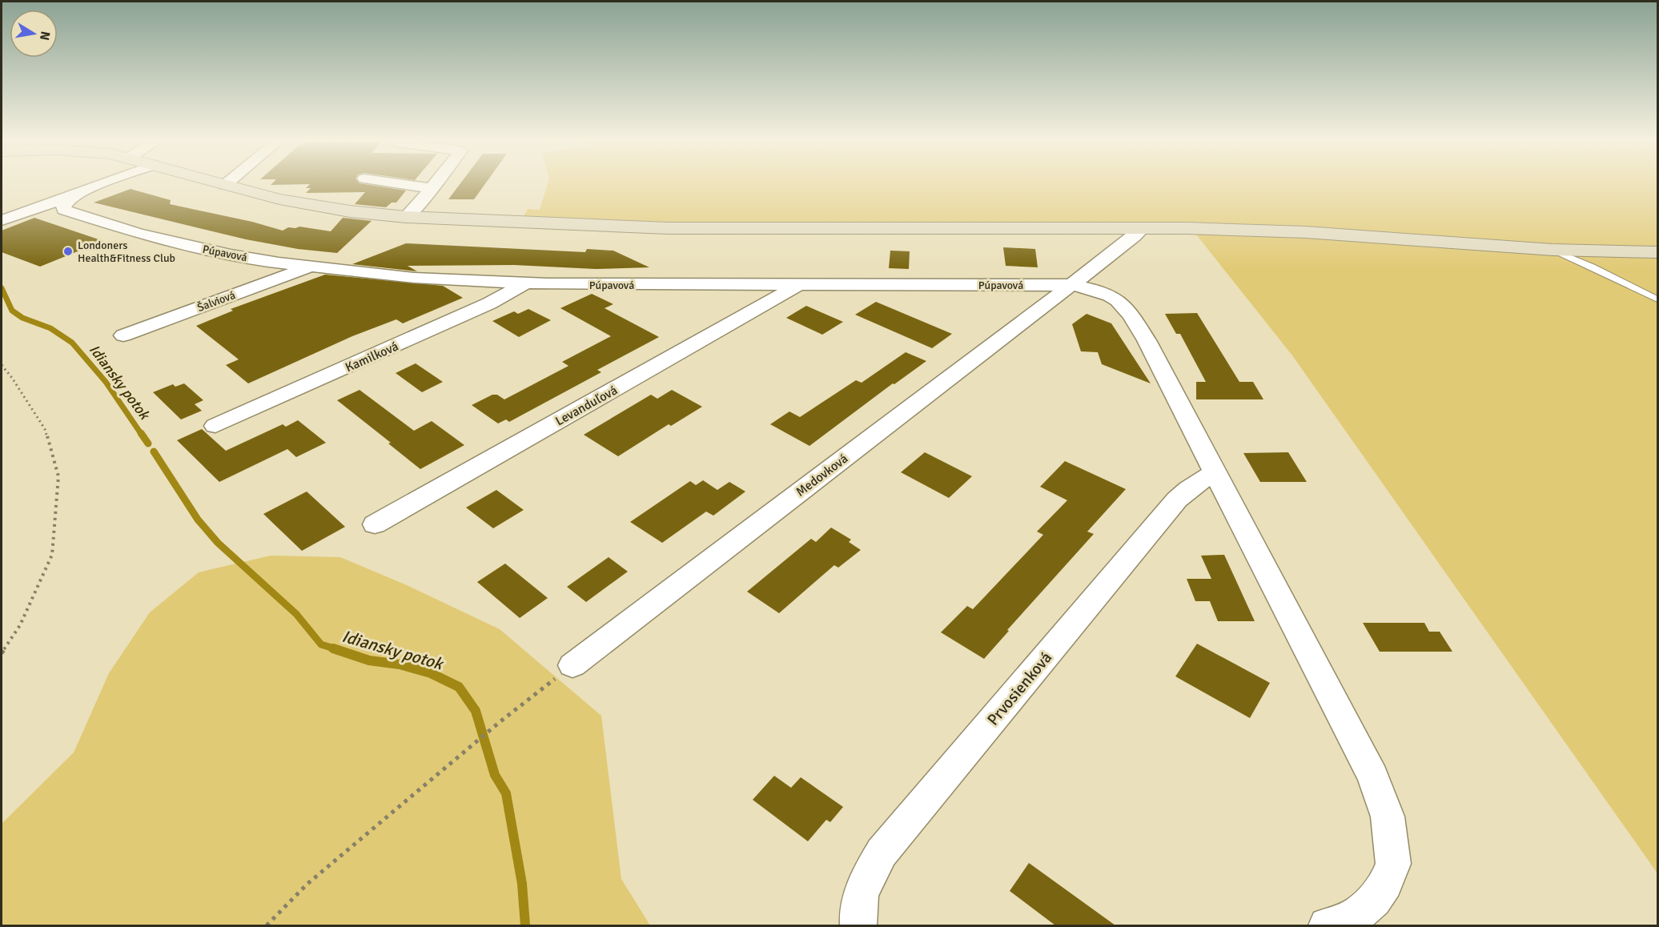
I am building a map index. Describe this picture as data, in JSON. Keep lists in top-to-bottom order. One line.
{"streets":{"street":["Púpavová","Šalviová","Kamilková","Levanduľová","Medovková","Prvosienková"]},"crossings":[["Púpavová","Šalviová"],["Púpavová","Kamilková"],["Púpavová","Levanduľová"],["Púpavová","Medovková"]],"water":["Idiansky potok"],"places":["Londoners Health&Fitness Club"],"north":"right"}
